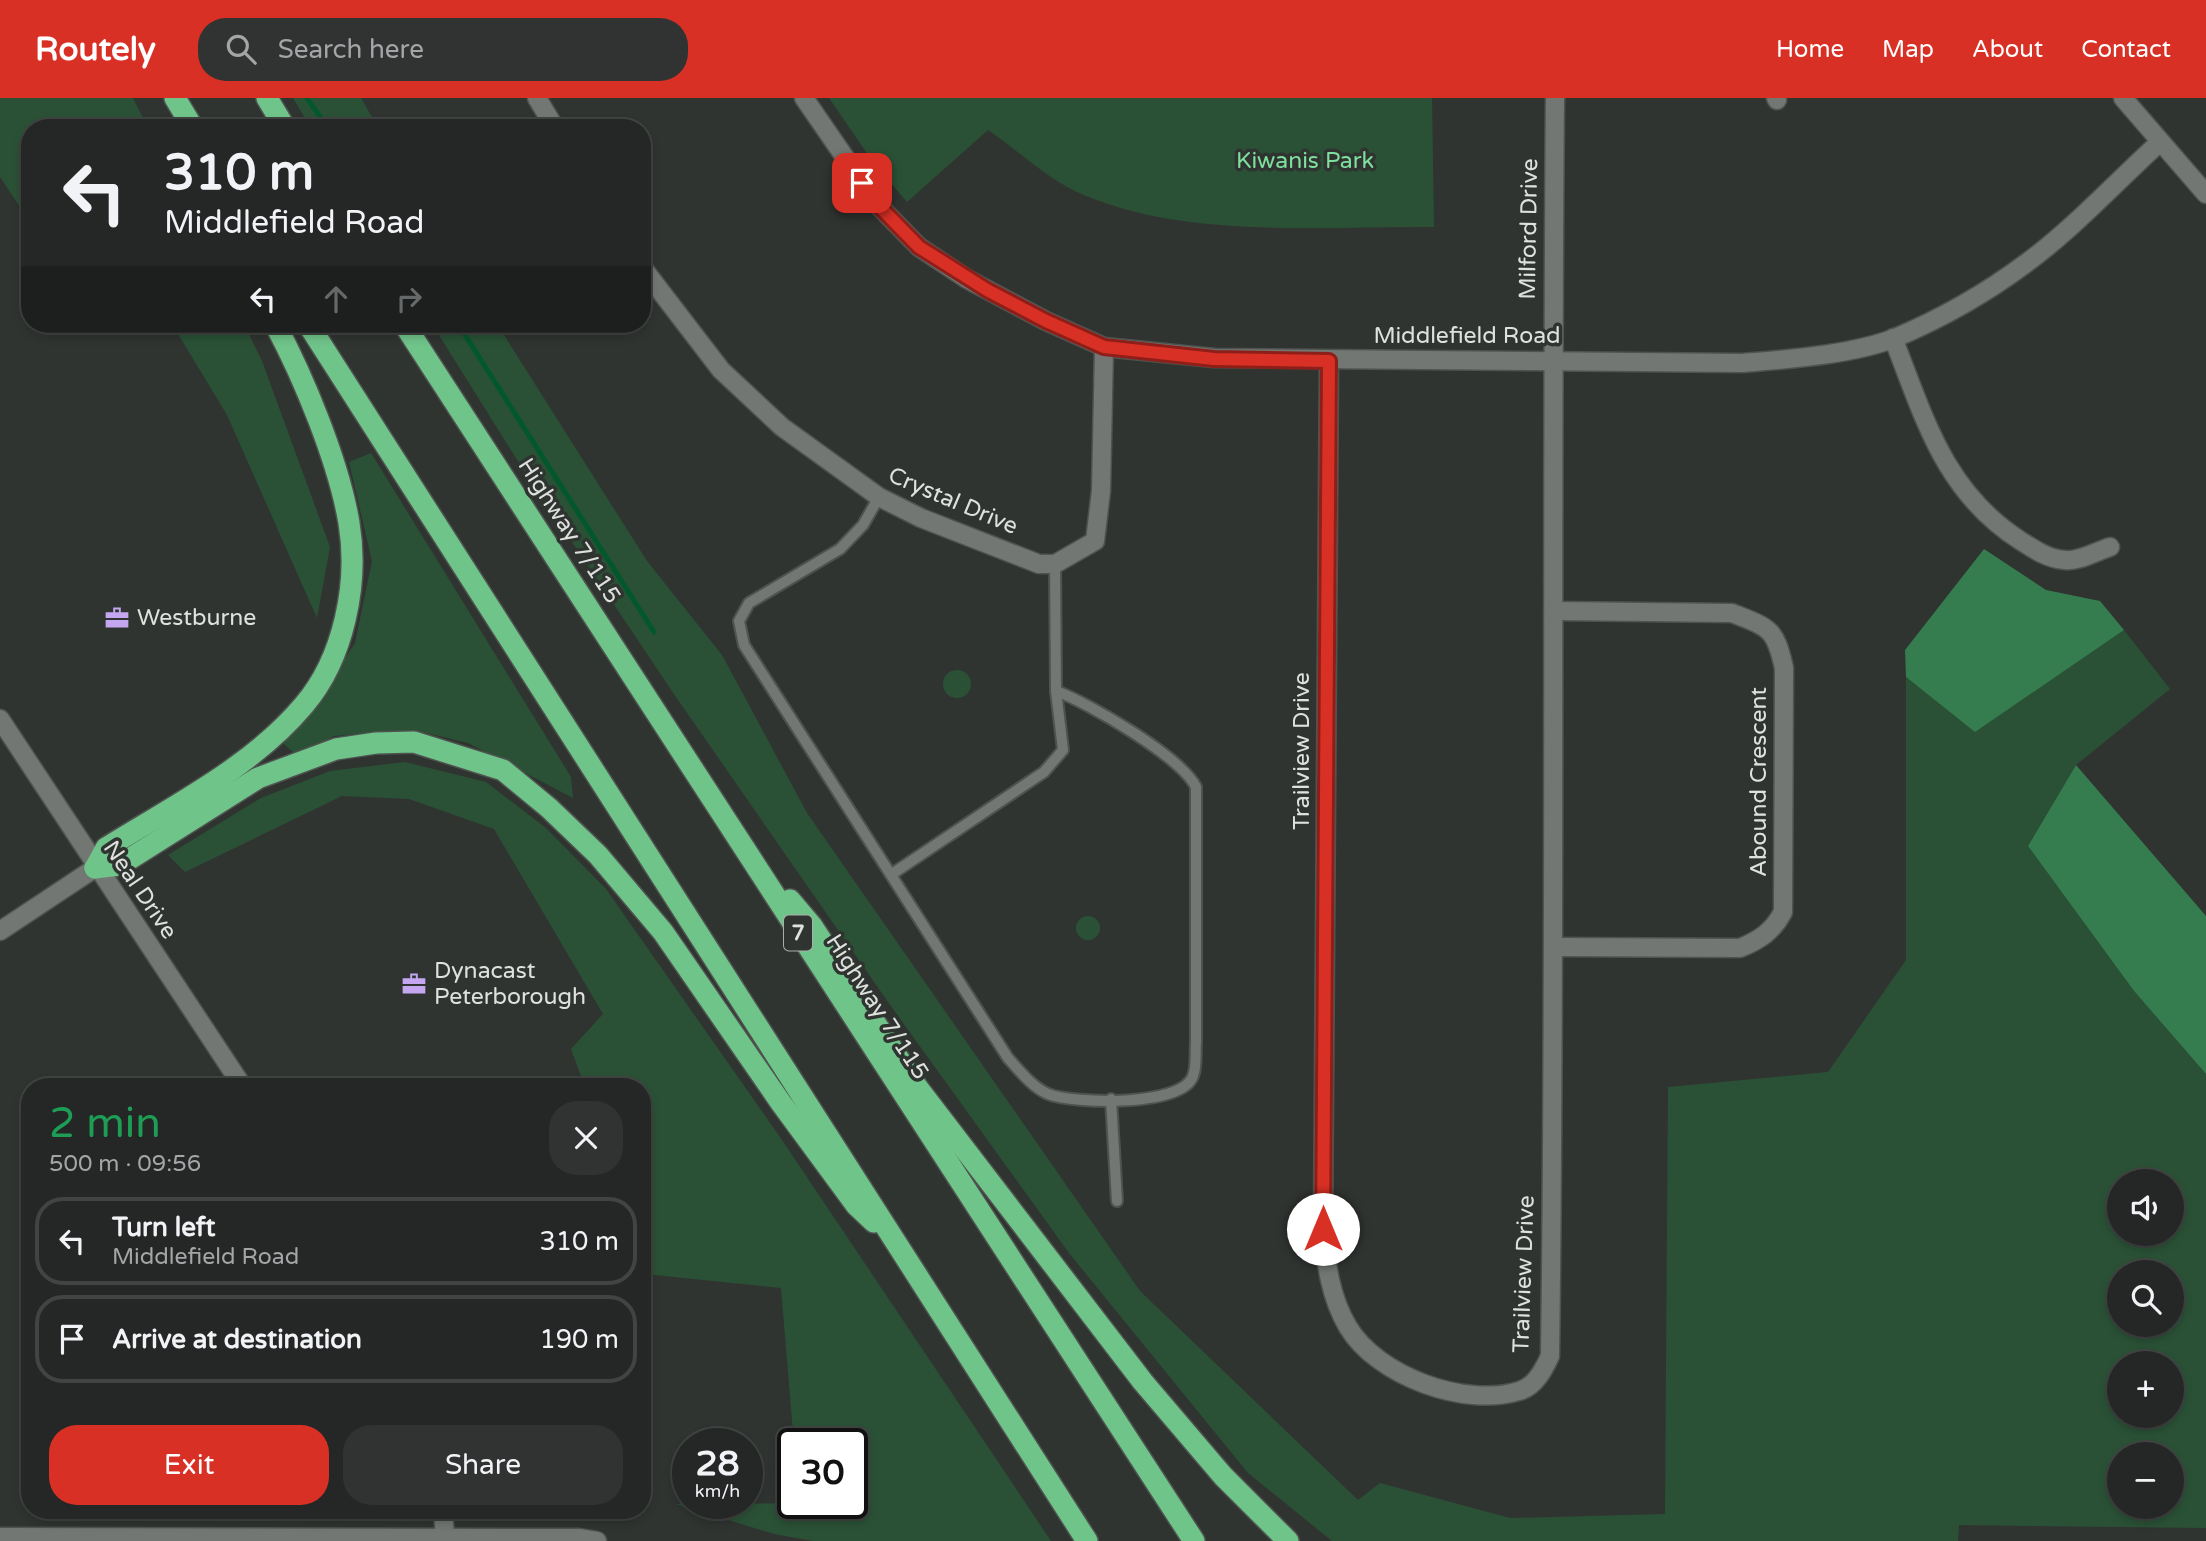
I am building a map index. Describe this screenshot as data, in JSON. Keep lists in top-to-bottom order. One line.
{"streets":{"highway":["Highway 7/115","7"],"street":["Milford Drive","Middlefield Road","Crystal Drive","Trailview Drive","Abound Crescent","Neal Drive"]},"crossings":[["Milford Drive","Middlefield Road"],["Milford Drive","Trailview Drive"],["Middlefield Road","Trailview Drive"],["Trailview Drive","Abound Crescent"]],"parks":["Kiwanis Park"],"places":{"office":["Westburne","Dynacast Peterborough"]},"page":{"header":"Routely","search":"Search here","nav":["Home","Map","About","Contact"],"turn":["310 m","Middlefield Road"],"heading":["2 min","500 m · 09:56"],"map_buttons":["+","−"],"list":[{"name":"Turn left","note":"Middlefield Road","value":"310 m"},{"name":"Arrive at destination","value":"190 m"}],"buttons":["Exit","Share"],"speed":"28 km/h","limit":"30"}}
